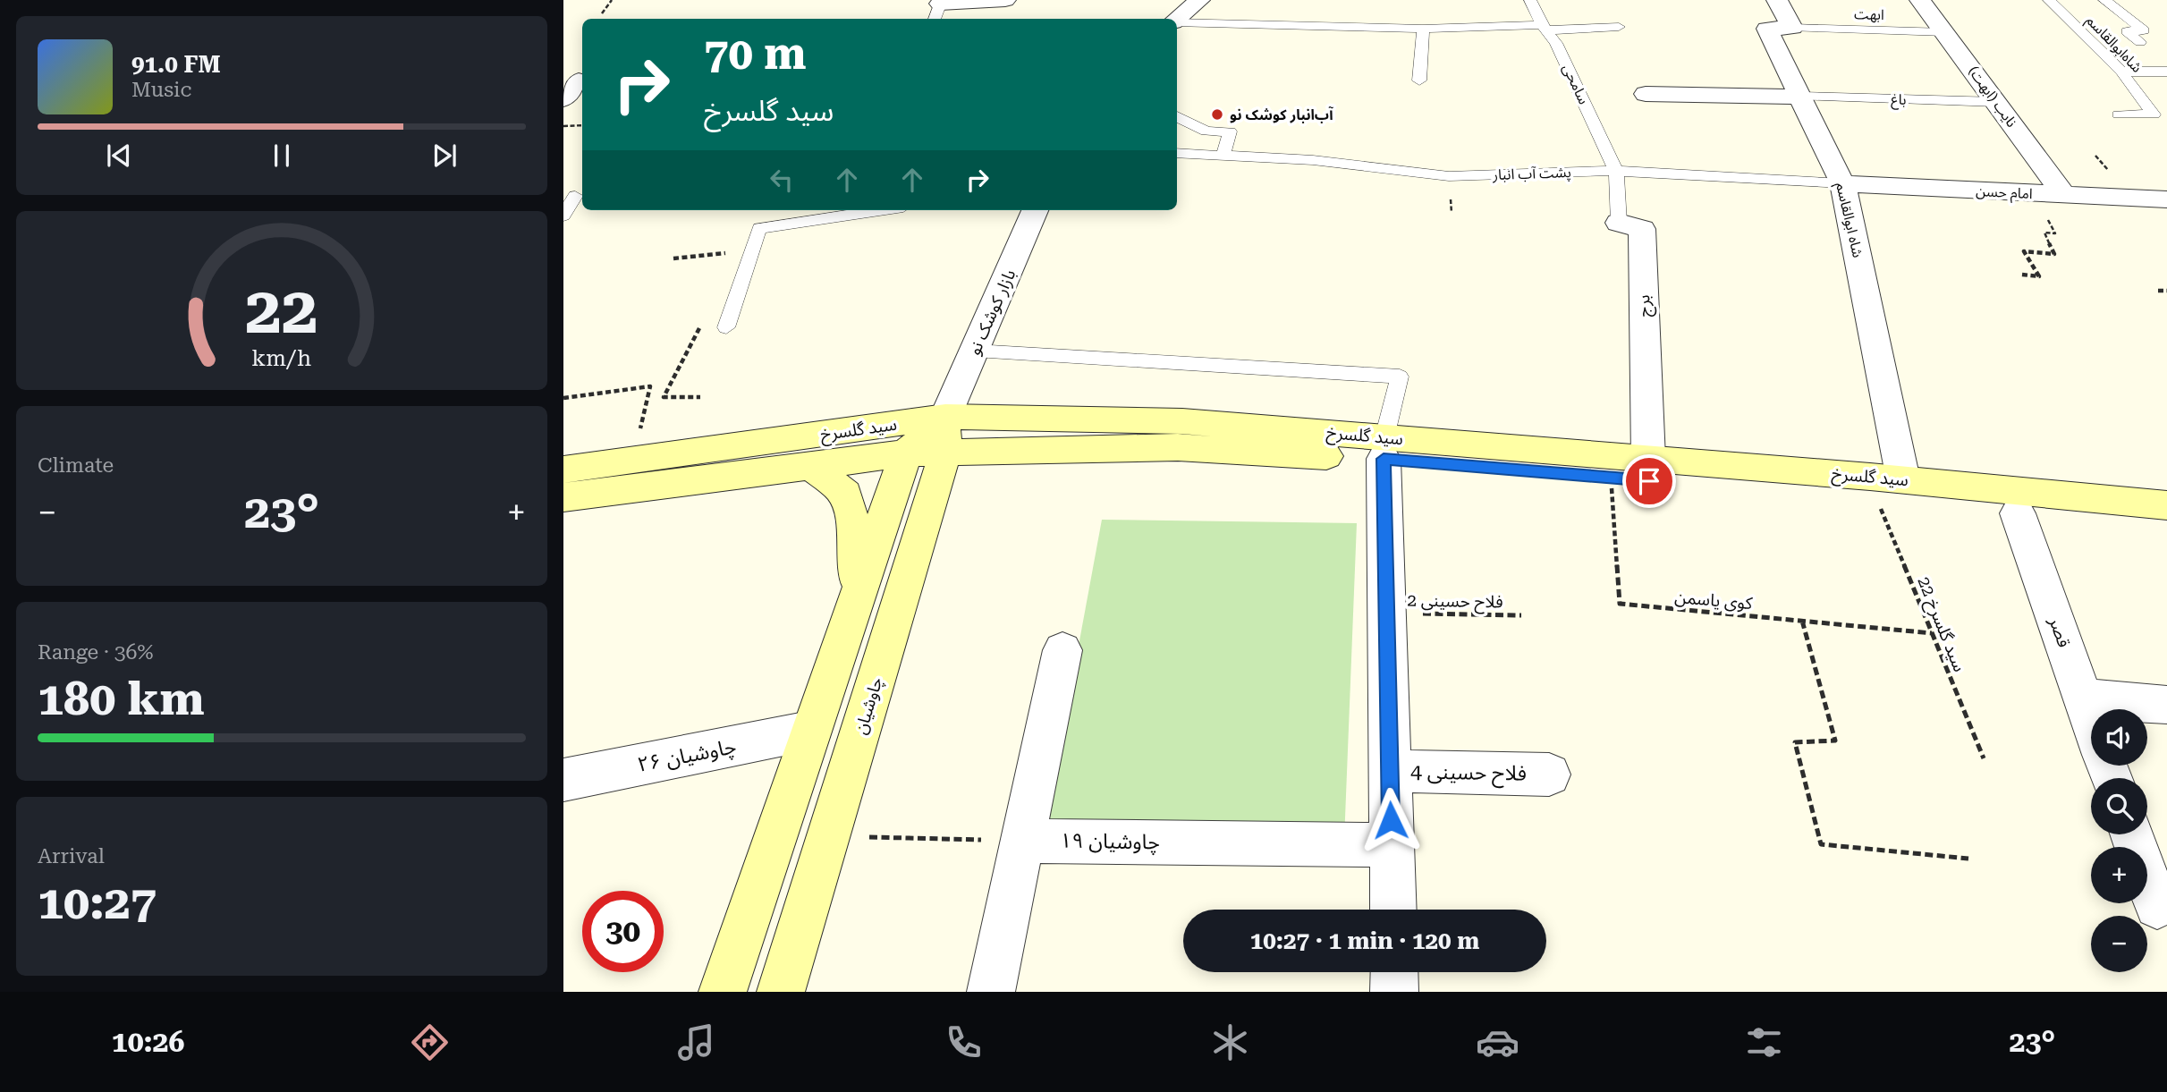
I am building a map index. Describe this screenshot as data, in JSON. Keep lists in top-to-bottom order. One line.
{"streets":{"main road":["سید گلسرخ","چاوشیان"],"street":["نایب (ابهت)","امام حسن","شاه ابوالقاسم","برج","بازار کوشک نو","قصر","چاوشیان ۲۶","فلاح حسینی 4","چاوشیان ۱۹"],"lane":["ابهت","شاه‌ابوالقاسم","سامحی","باغ","پشت آب انبار"],"path":["کوی یاسمن","فلاح حسینی 2","سید گلسرخ 22"]},"crossings":[["ابهت","نایب (ابهت)"],["ابهت","شاه ابوالقاسم"],["سامحی","پشت آب انبار"],["سامحی","برج"],["نایب (ابهت)","باغ"],["نایب (ابهت)","امام حسن"],["باغ","شاه ابوالقاسم"],["پشت آب انبار","امام حسن"],["پشت آب انبار","شاه ابوالقاسم"],["پشت آب انبار","برج"],["امام حسن","شاه ابوالقاسم"],["شاه ابوالقاسم","سید گلسرخ"],["برج","سید گلسرخ"],["بازار کوشک نو","سید گلسرخ"],["بازار کوشک نو","چاوشیان"],["سید گلسرخ","کوی یاسمن"],["سید گلسرخ","سید گلسرخ 22"],["سید گلسرخ","قصر"],["سید گلسرخ","چاوشیان"],["کوی یاسمن","سید گلسرخ 22"]],"places":["آب‌انبار کوشک نو"],"page":{"turn":["70 m","سید گلسرخ"],"song":["91.0 FM","Music"],"tile":["Climate",["Range · 36%","180 km"],["Arrival","10:27"]],"heat":["−","23°","+"],"map_buttons":["+","−"],"limit":"30","trip":"10:27 · 1 min · 120 m","tabs":["10:26","23°"],"gauge":["22","km/h"]}}
